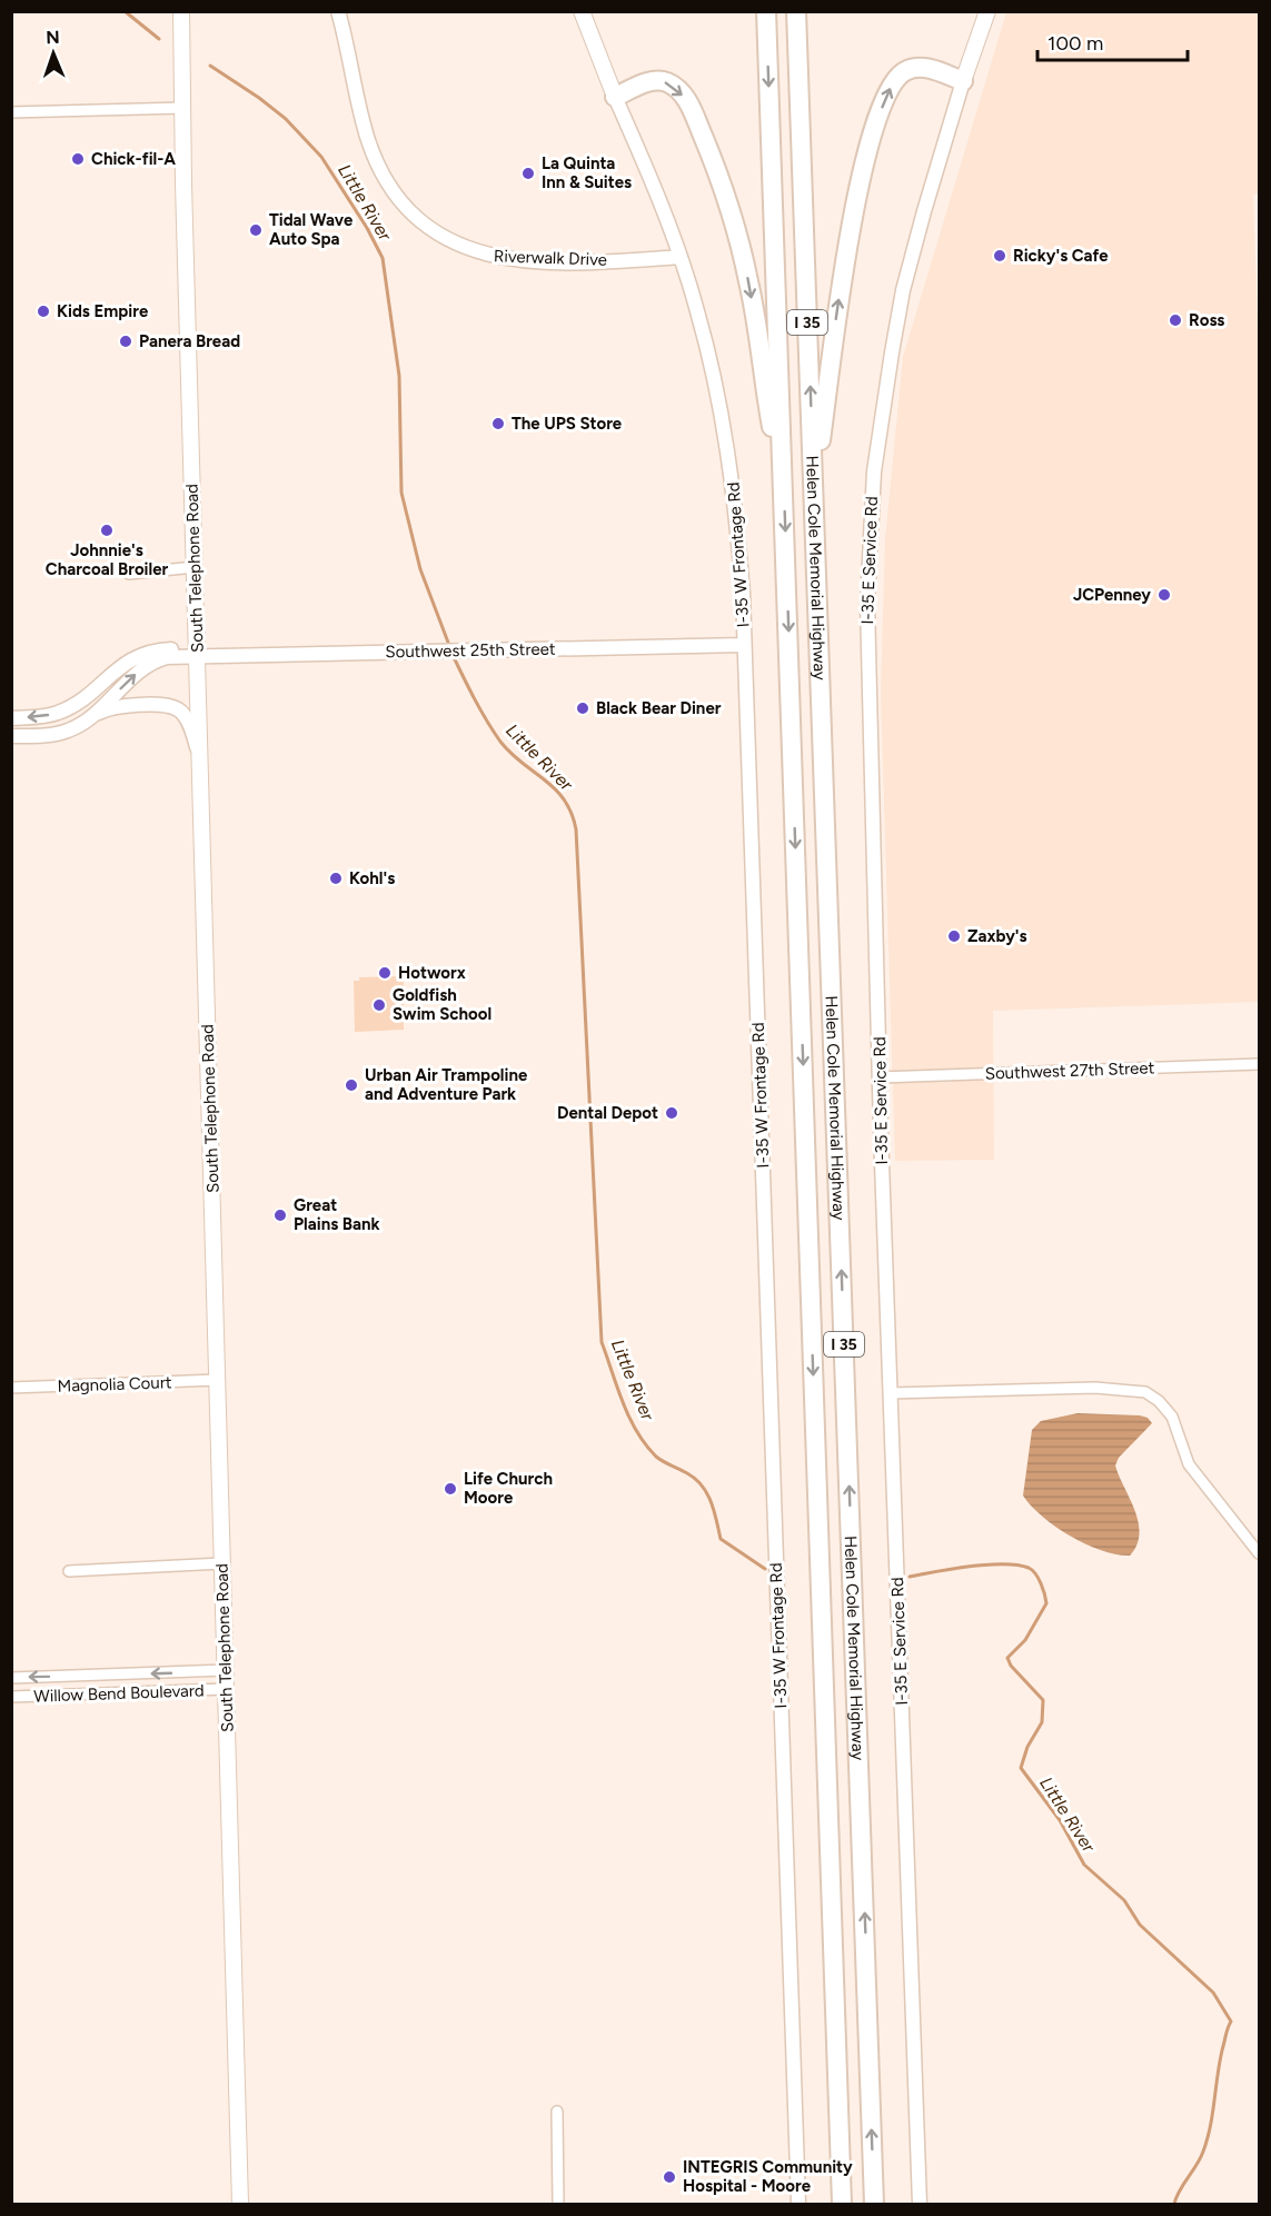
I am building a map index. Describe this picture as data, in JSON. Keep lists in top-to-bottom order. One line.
{"streets":{"highway":["I 35","Helen Cole Memorial Highway"],"main road":["I-35 W Frontage Rd","I-35 E Service Rd","South Telephone Road"],"street":["Riverwalk Drive","Southwest 25th Street","Southwest 27th Street","Magnolia Court","Willow Bend Boulevard"]},"crossings":[["Riverwalk Drive","I-35 W Frontage Rd"],["I-35 W Frontage Rd","Southwest 25th Street"],["I-35 E Service Rd","Southwest 27th Street"],["South Telephone Road","Southwest 25th Street"],["South Telephone Road","Magnolia Court"],["South Telephone Road","Willow Bend Boulevard"]],"water":["Little River"],"places":["Chick-fil-A","La Quinta Inn & Suites","Tidal Wave Auto Spa","Ricky's Cafe","Kids Empire","Ross","Panera Bread","The UPS Store","Johnnie's Charcoal Broiler","JCPenney","Black Bear Diner","Kohl's","Zaxby's","Hotworx","Goldfish Swim School","Urban Air Trampoline and Adventure Park","Dental Depot","Great Plains Bank","Life Church Moore","INTEGRIS Community Hospital - Moore"],"scale_bar":"100 m","north":"top"}
